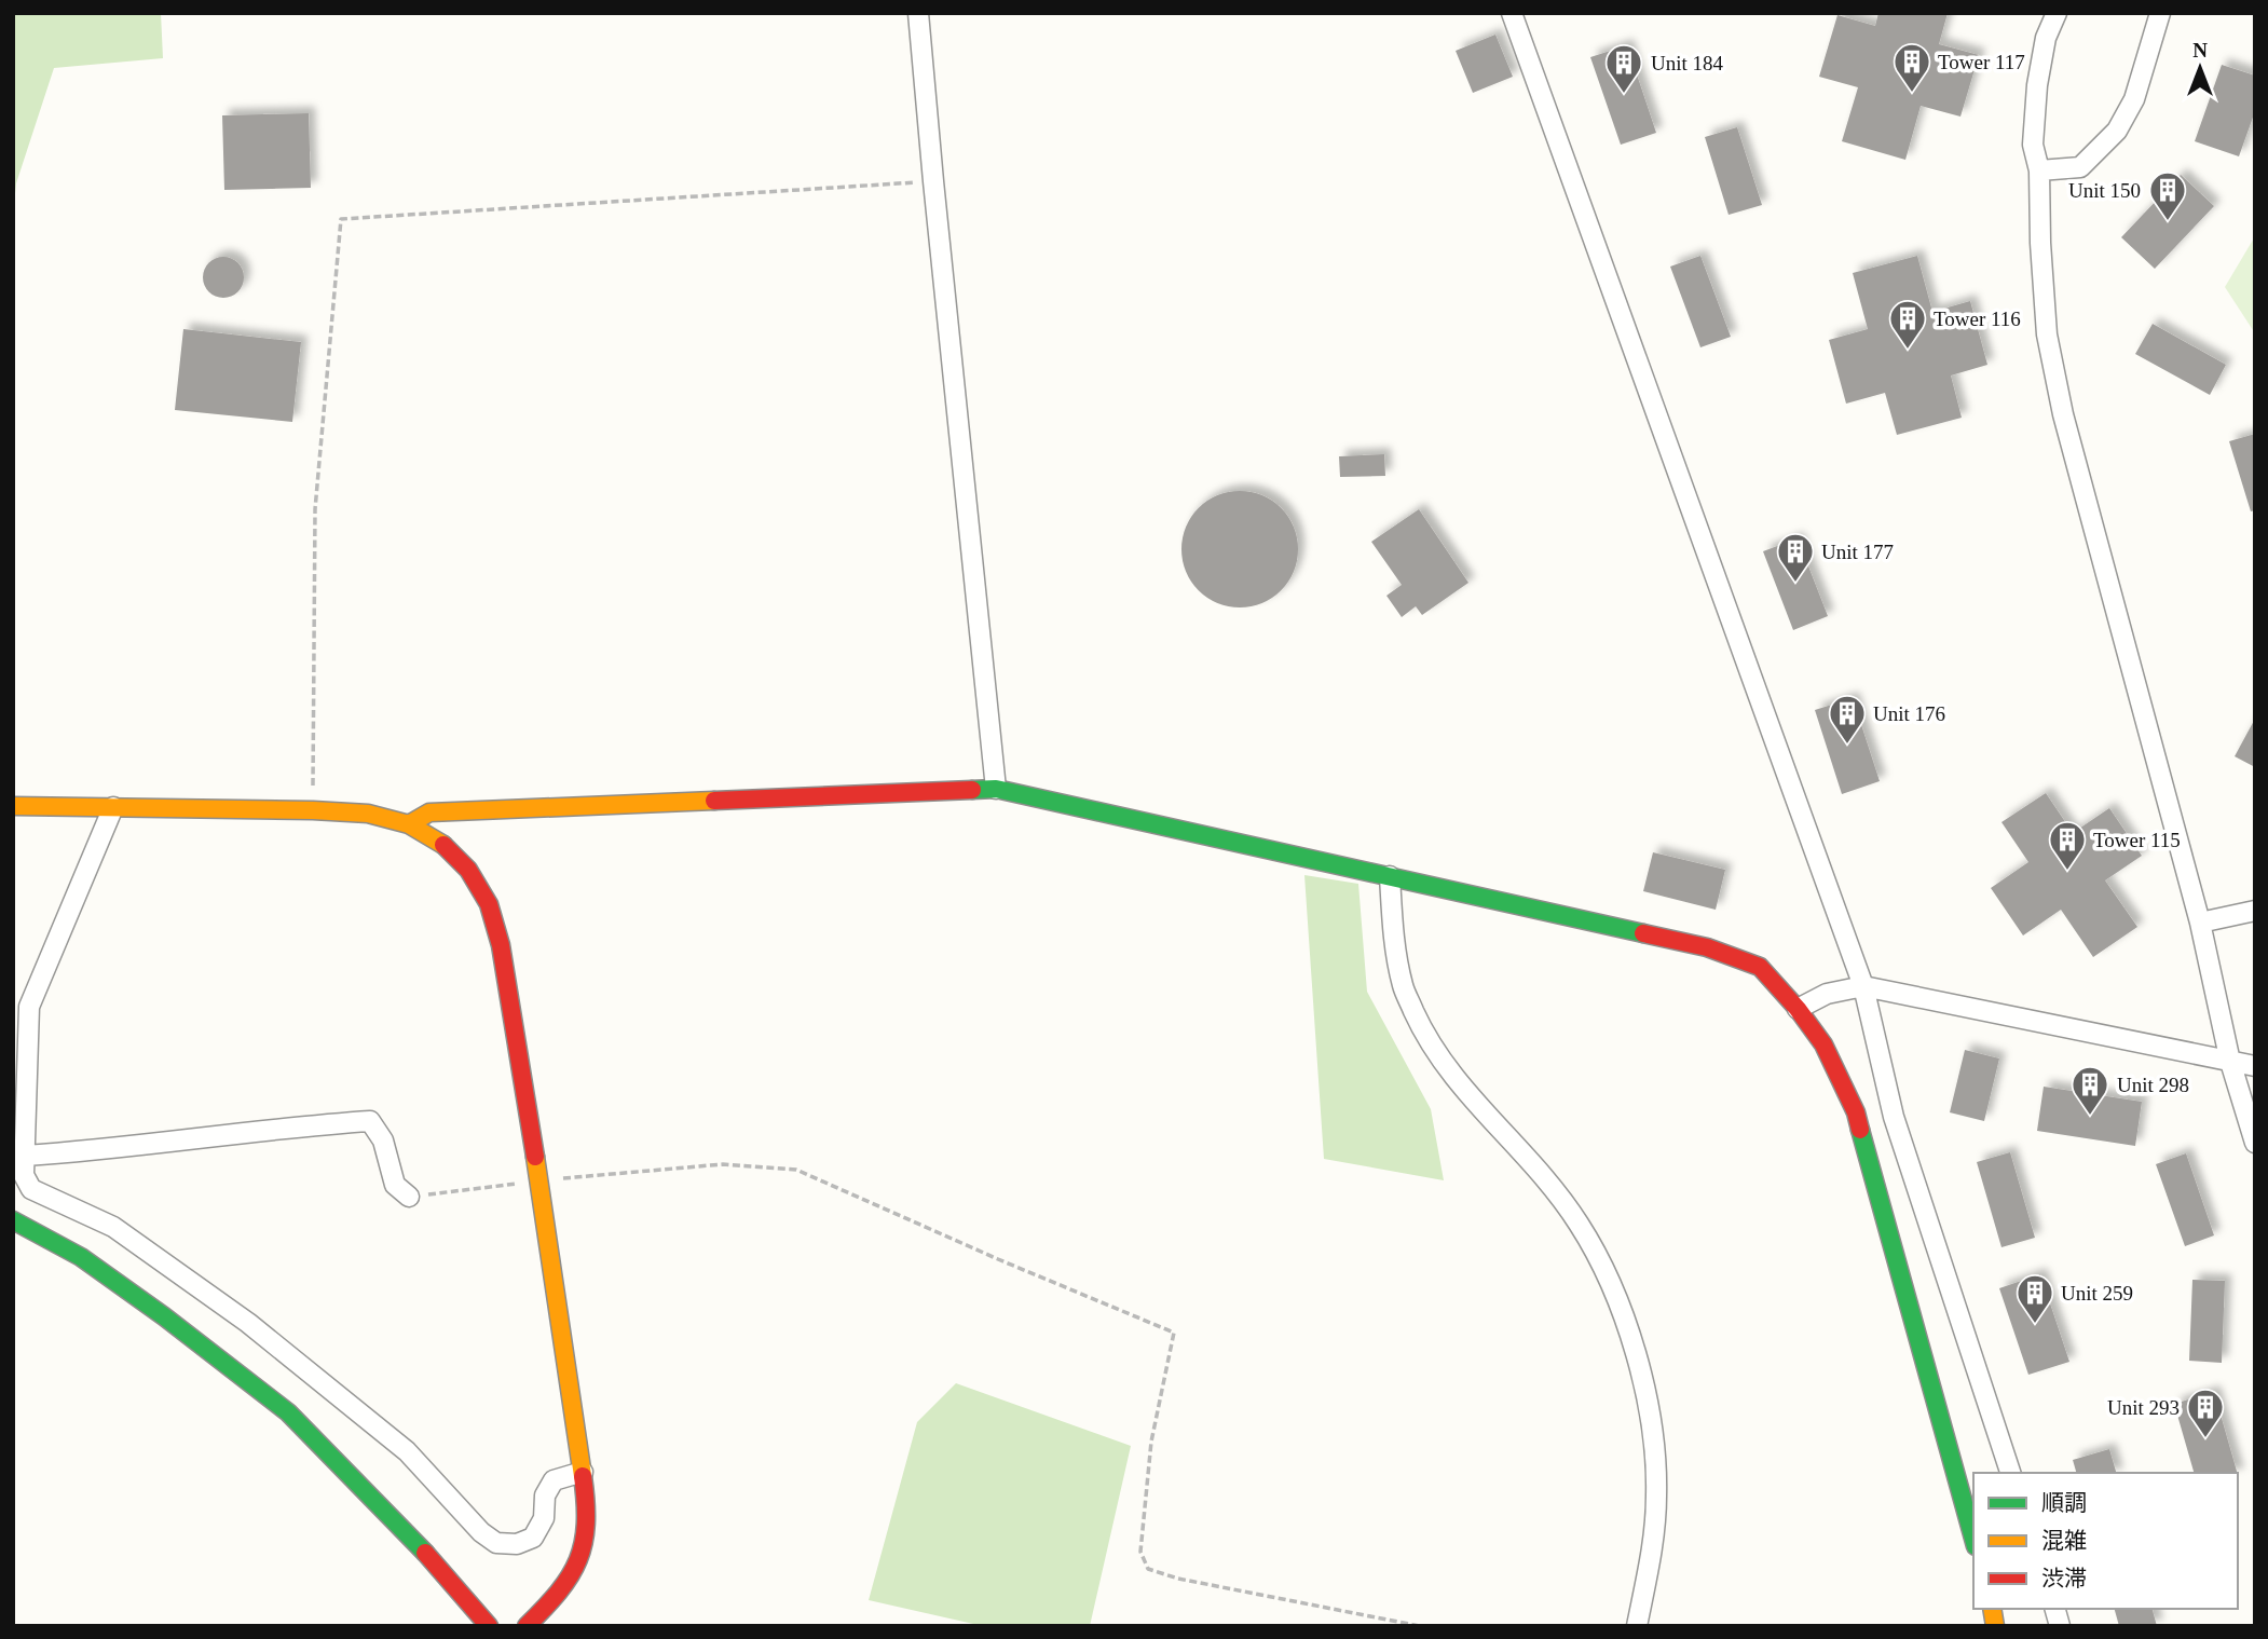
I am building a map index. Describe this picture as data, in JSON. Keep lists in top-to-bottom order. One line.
{"places":{"building":["Tower 117","Unit 184","Unit 150","Tower 116","Unit 177","Unit 176","Tower 115","Unit 298","Unit 259","Unit 293"]},"legend":["順調","混雑","渋滞"],"north":"top"}
